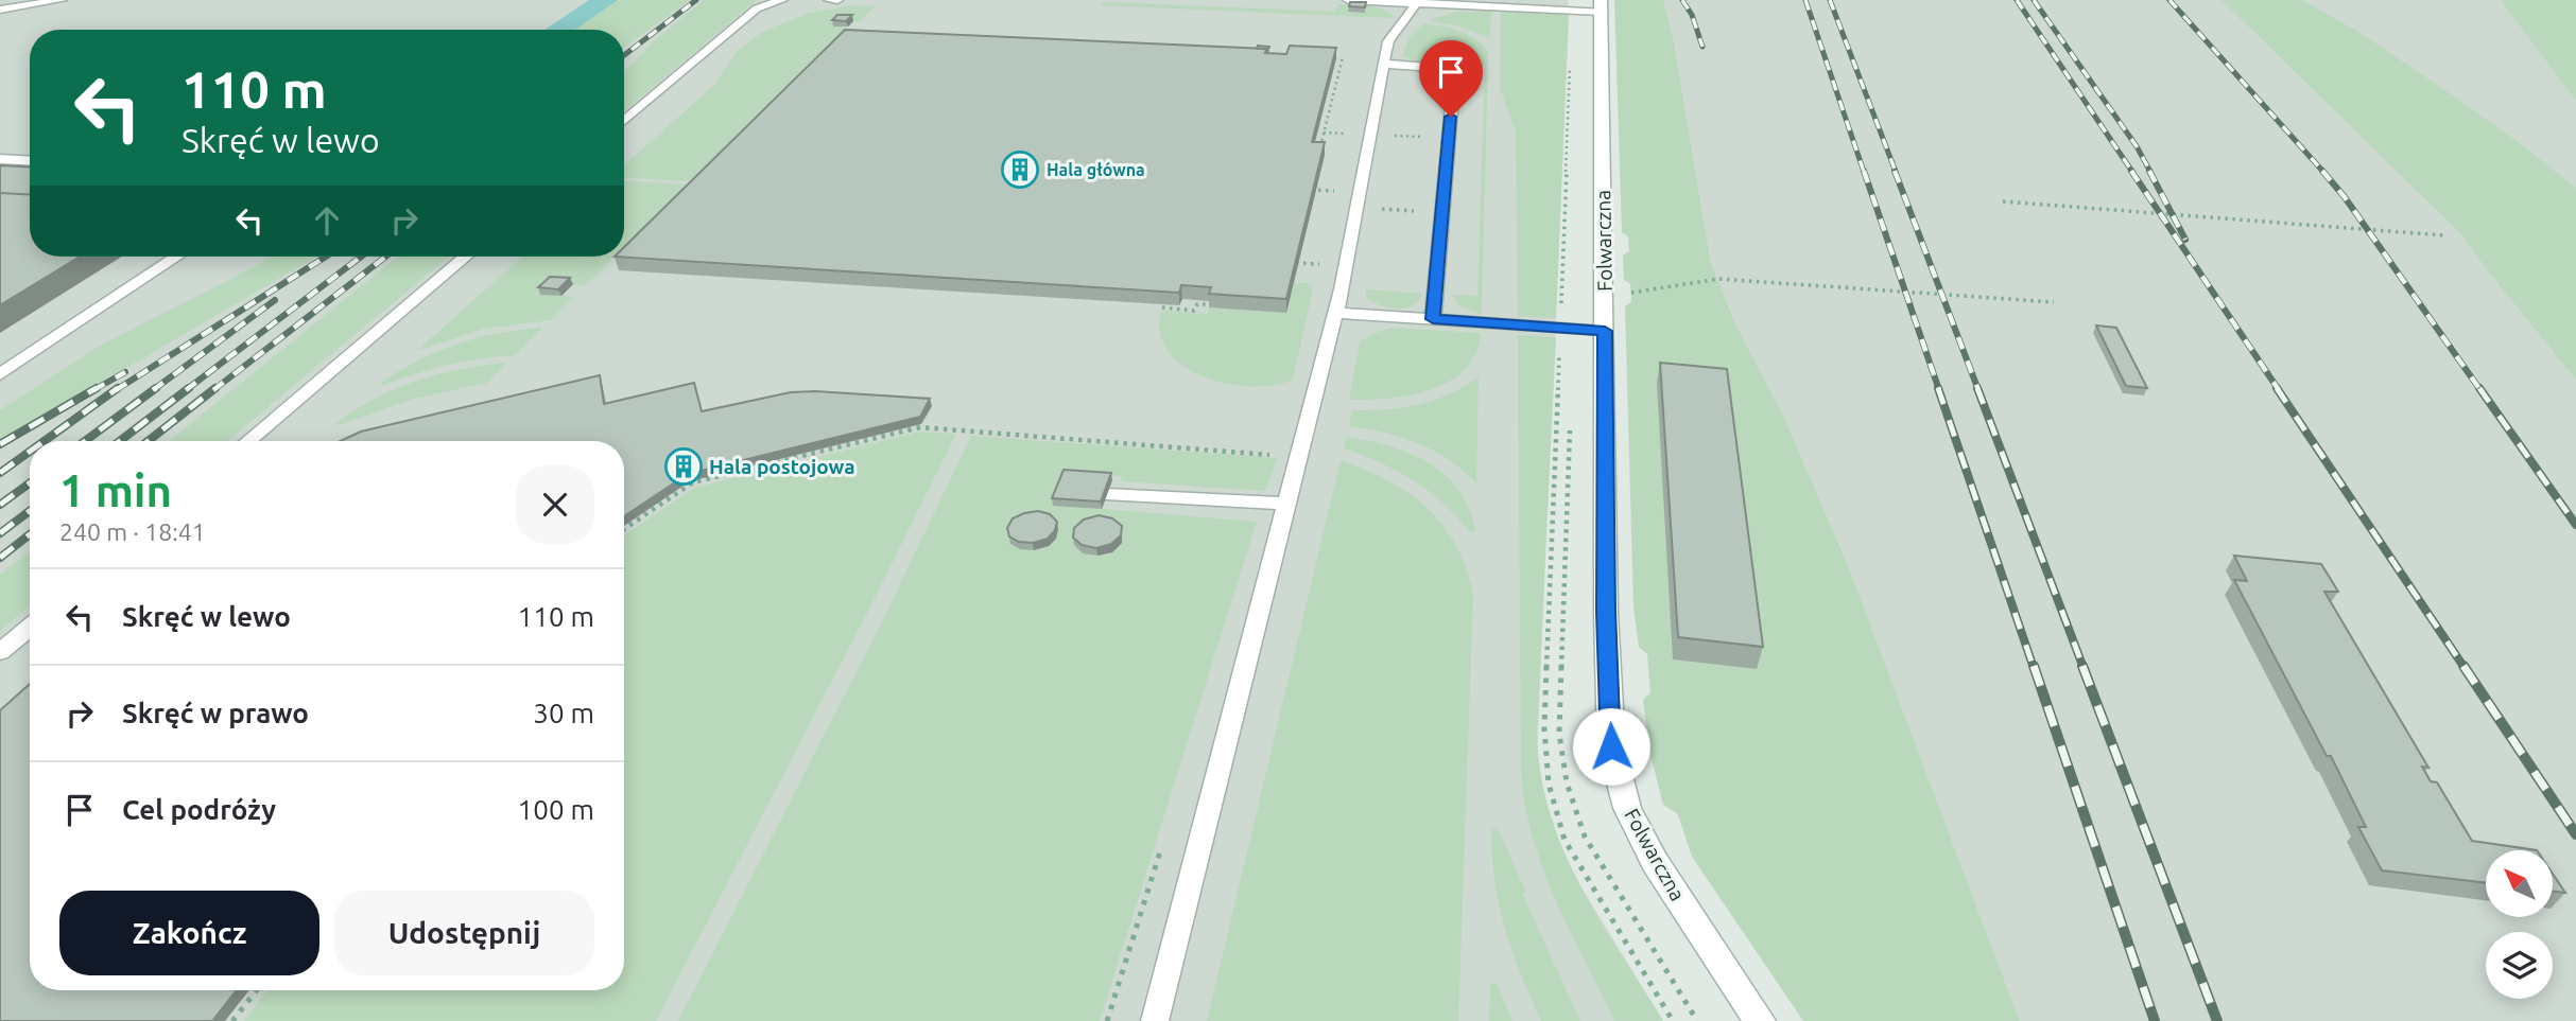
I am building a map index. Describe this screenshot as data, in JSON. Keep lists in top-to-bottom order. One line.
{"streets":{"street":["Folwarczna"]},"places":{"building":["Hala główna","Hala postojowa"]},"north":"top left","page":{"turn":["110 m","Skręć w lewo"],"heading":["1 min","240 m · 18:41"],"list":[{"name":"Skręć w lewo","value":"110 m"},{"name":"Skręć w prawo","value":"30 m"},{"name":"Cel podróży","value":"100 m"}],"buttons":["Zakończ","Udostępnij"]}}
